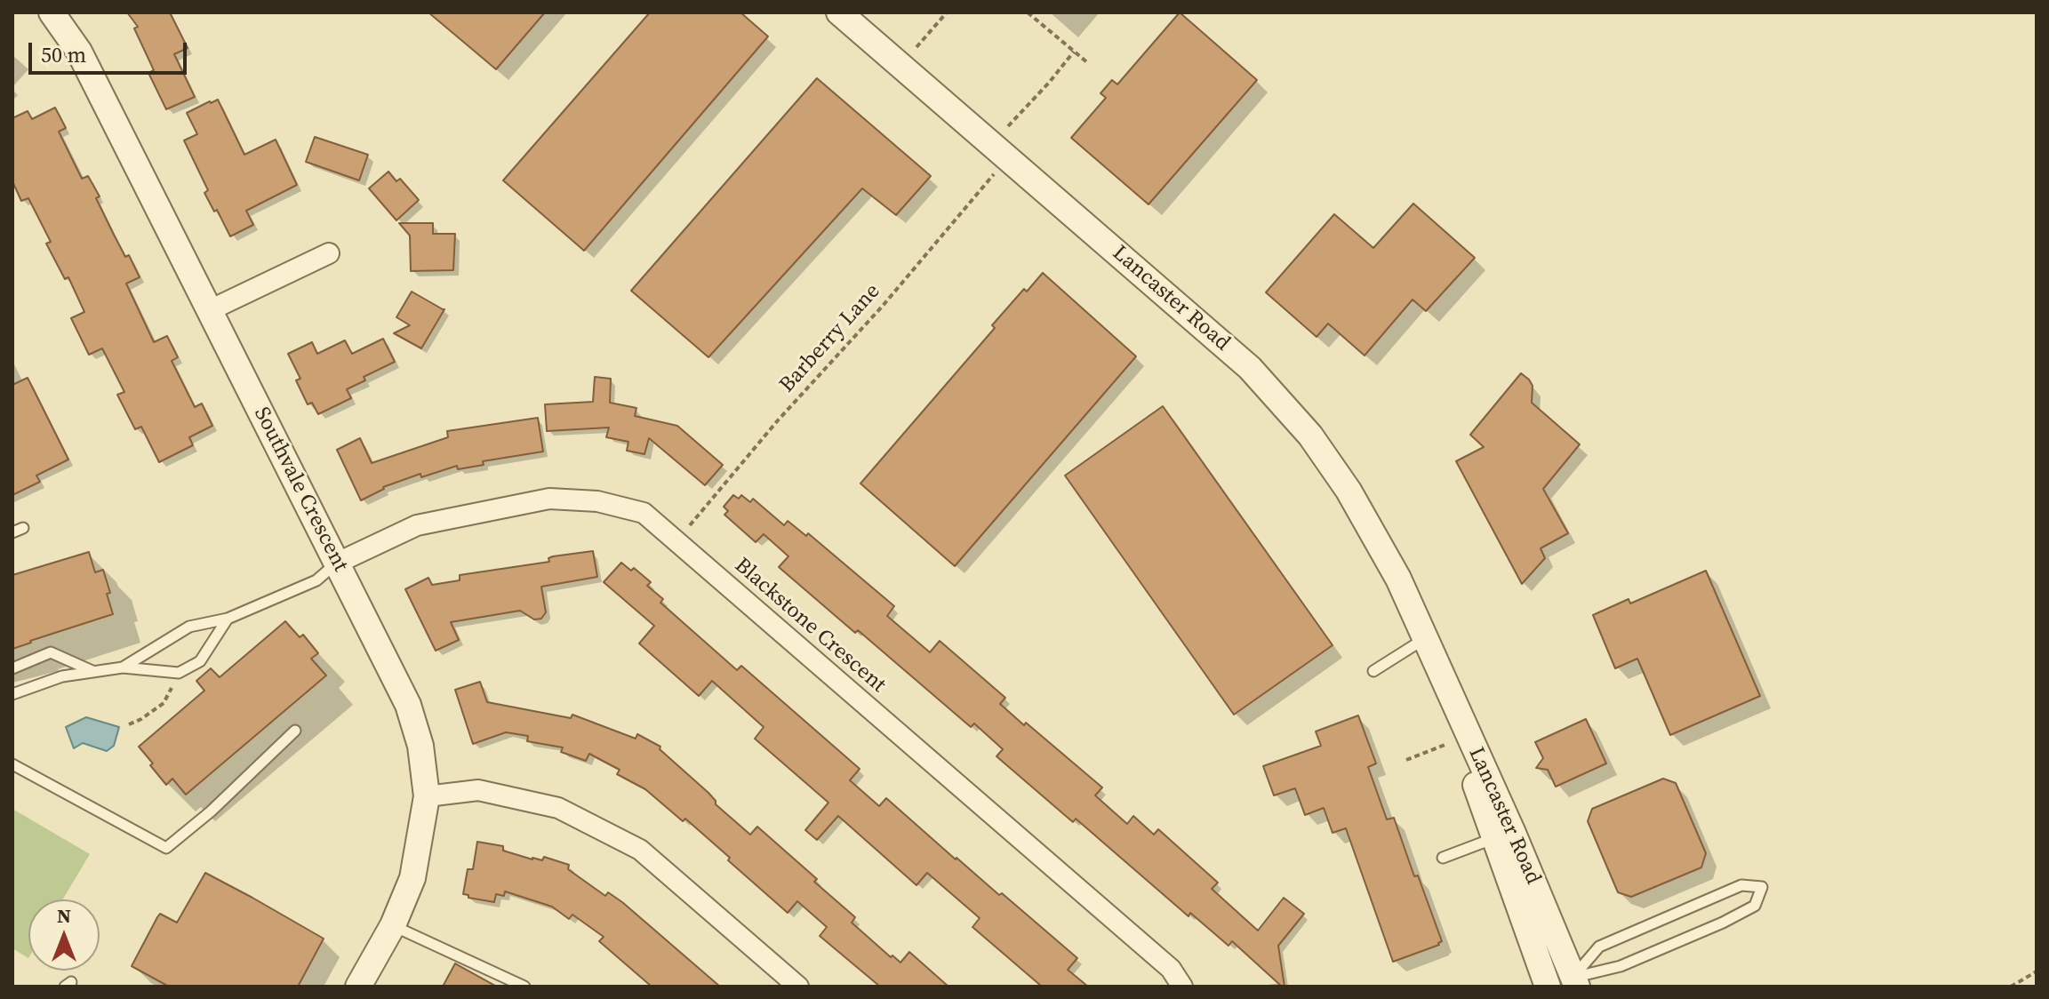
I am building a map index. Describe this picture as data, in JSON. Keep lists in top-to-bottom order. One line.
{"streets":{"street":["Lancaster Road","Southvale Crescent","Blackstone Crescent"],"path":["Barberry Lane"]},"crossings":[["Lancaster Road","Barberry Lane"],["Barberry Lane","Blackstone Crescent"],["Southvale Crescent","Blackstone Crescent"]],"scale_bar":"50 m","north":"top"}
